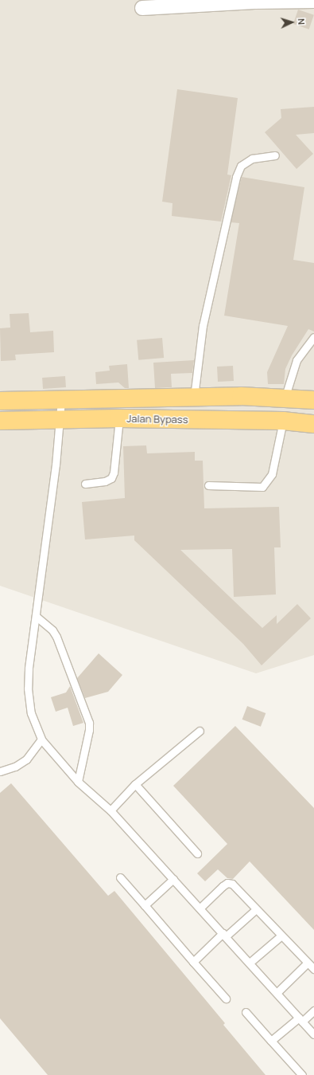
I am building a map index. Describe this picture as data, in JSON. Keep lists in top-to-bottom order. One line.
{"streets":{"highway":["Jalan Bypass"]},"north":"right"}
